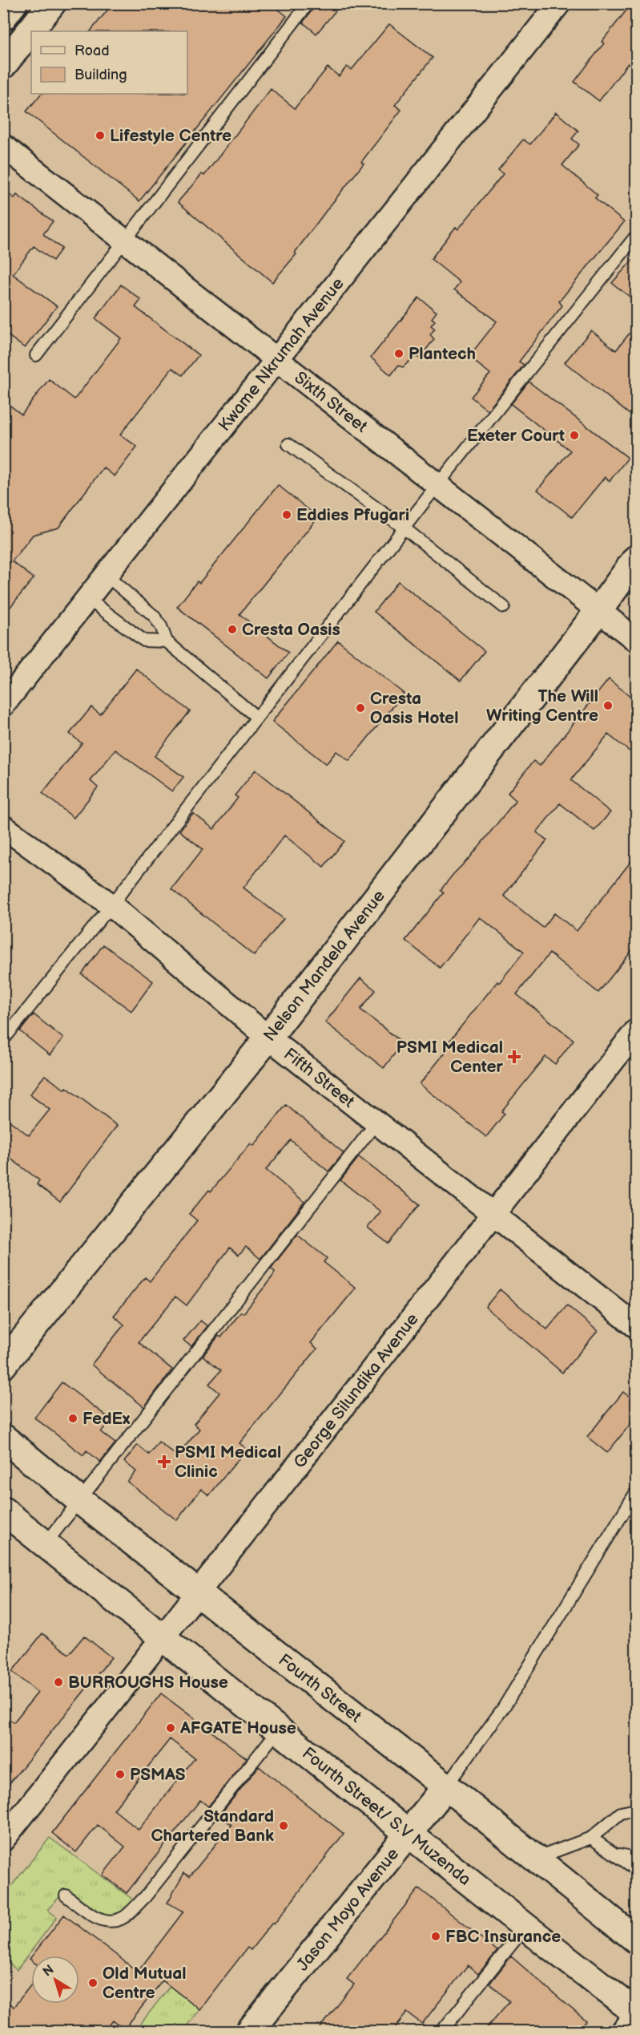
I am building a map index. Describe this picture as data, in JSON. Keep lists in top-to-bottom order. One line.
{"streets":{"main road":["Nelson Mandela Avenue","Fourth Street","Fourth Street/ S.V Muzenda","Jason Moyo Avenue"],"street":["Kwame Nkrumah Avenue","Sixth Street","Fifth Street","George Silundika Avenue"]},"crossings":[["Kwame Nkrumah Avenue","Sixth Street"],["Sixth Street","Nelson Mandela Avenue"],["Nelson Mandela Avenue","Fifth Street"],["Fifth Street","George Silundika Avenue"],["George Silundika Avenue","Fourth Street"],["George Silundika Avenue","Fourth Street/ S.V Muzenda"],["Fourth Street","Jason Moyo Avenue"],["Fourth Street/ S.V Muzenda","Jason Moyo Avenue"]],"places":{"other":["Lifestyle Centre","Plantech","Exeter Court","Eddies Pfugari","Cresta Oasis","The Will Writing Centre","Cresta Oasis Hotel","FedEx","BURROUGHS House","AFGATE House","PSMAS","Standard Chartered Bank","FBC Insurance","Old Mutual Centre"],"health":["PSMI Medical Center","PSMI Medical Clinic"]},"legend":["Road","Building"],"north":"top left"}
